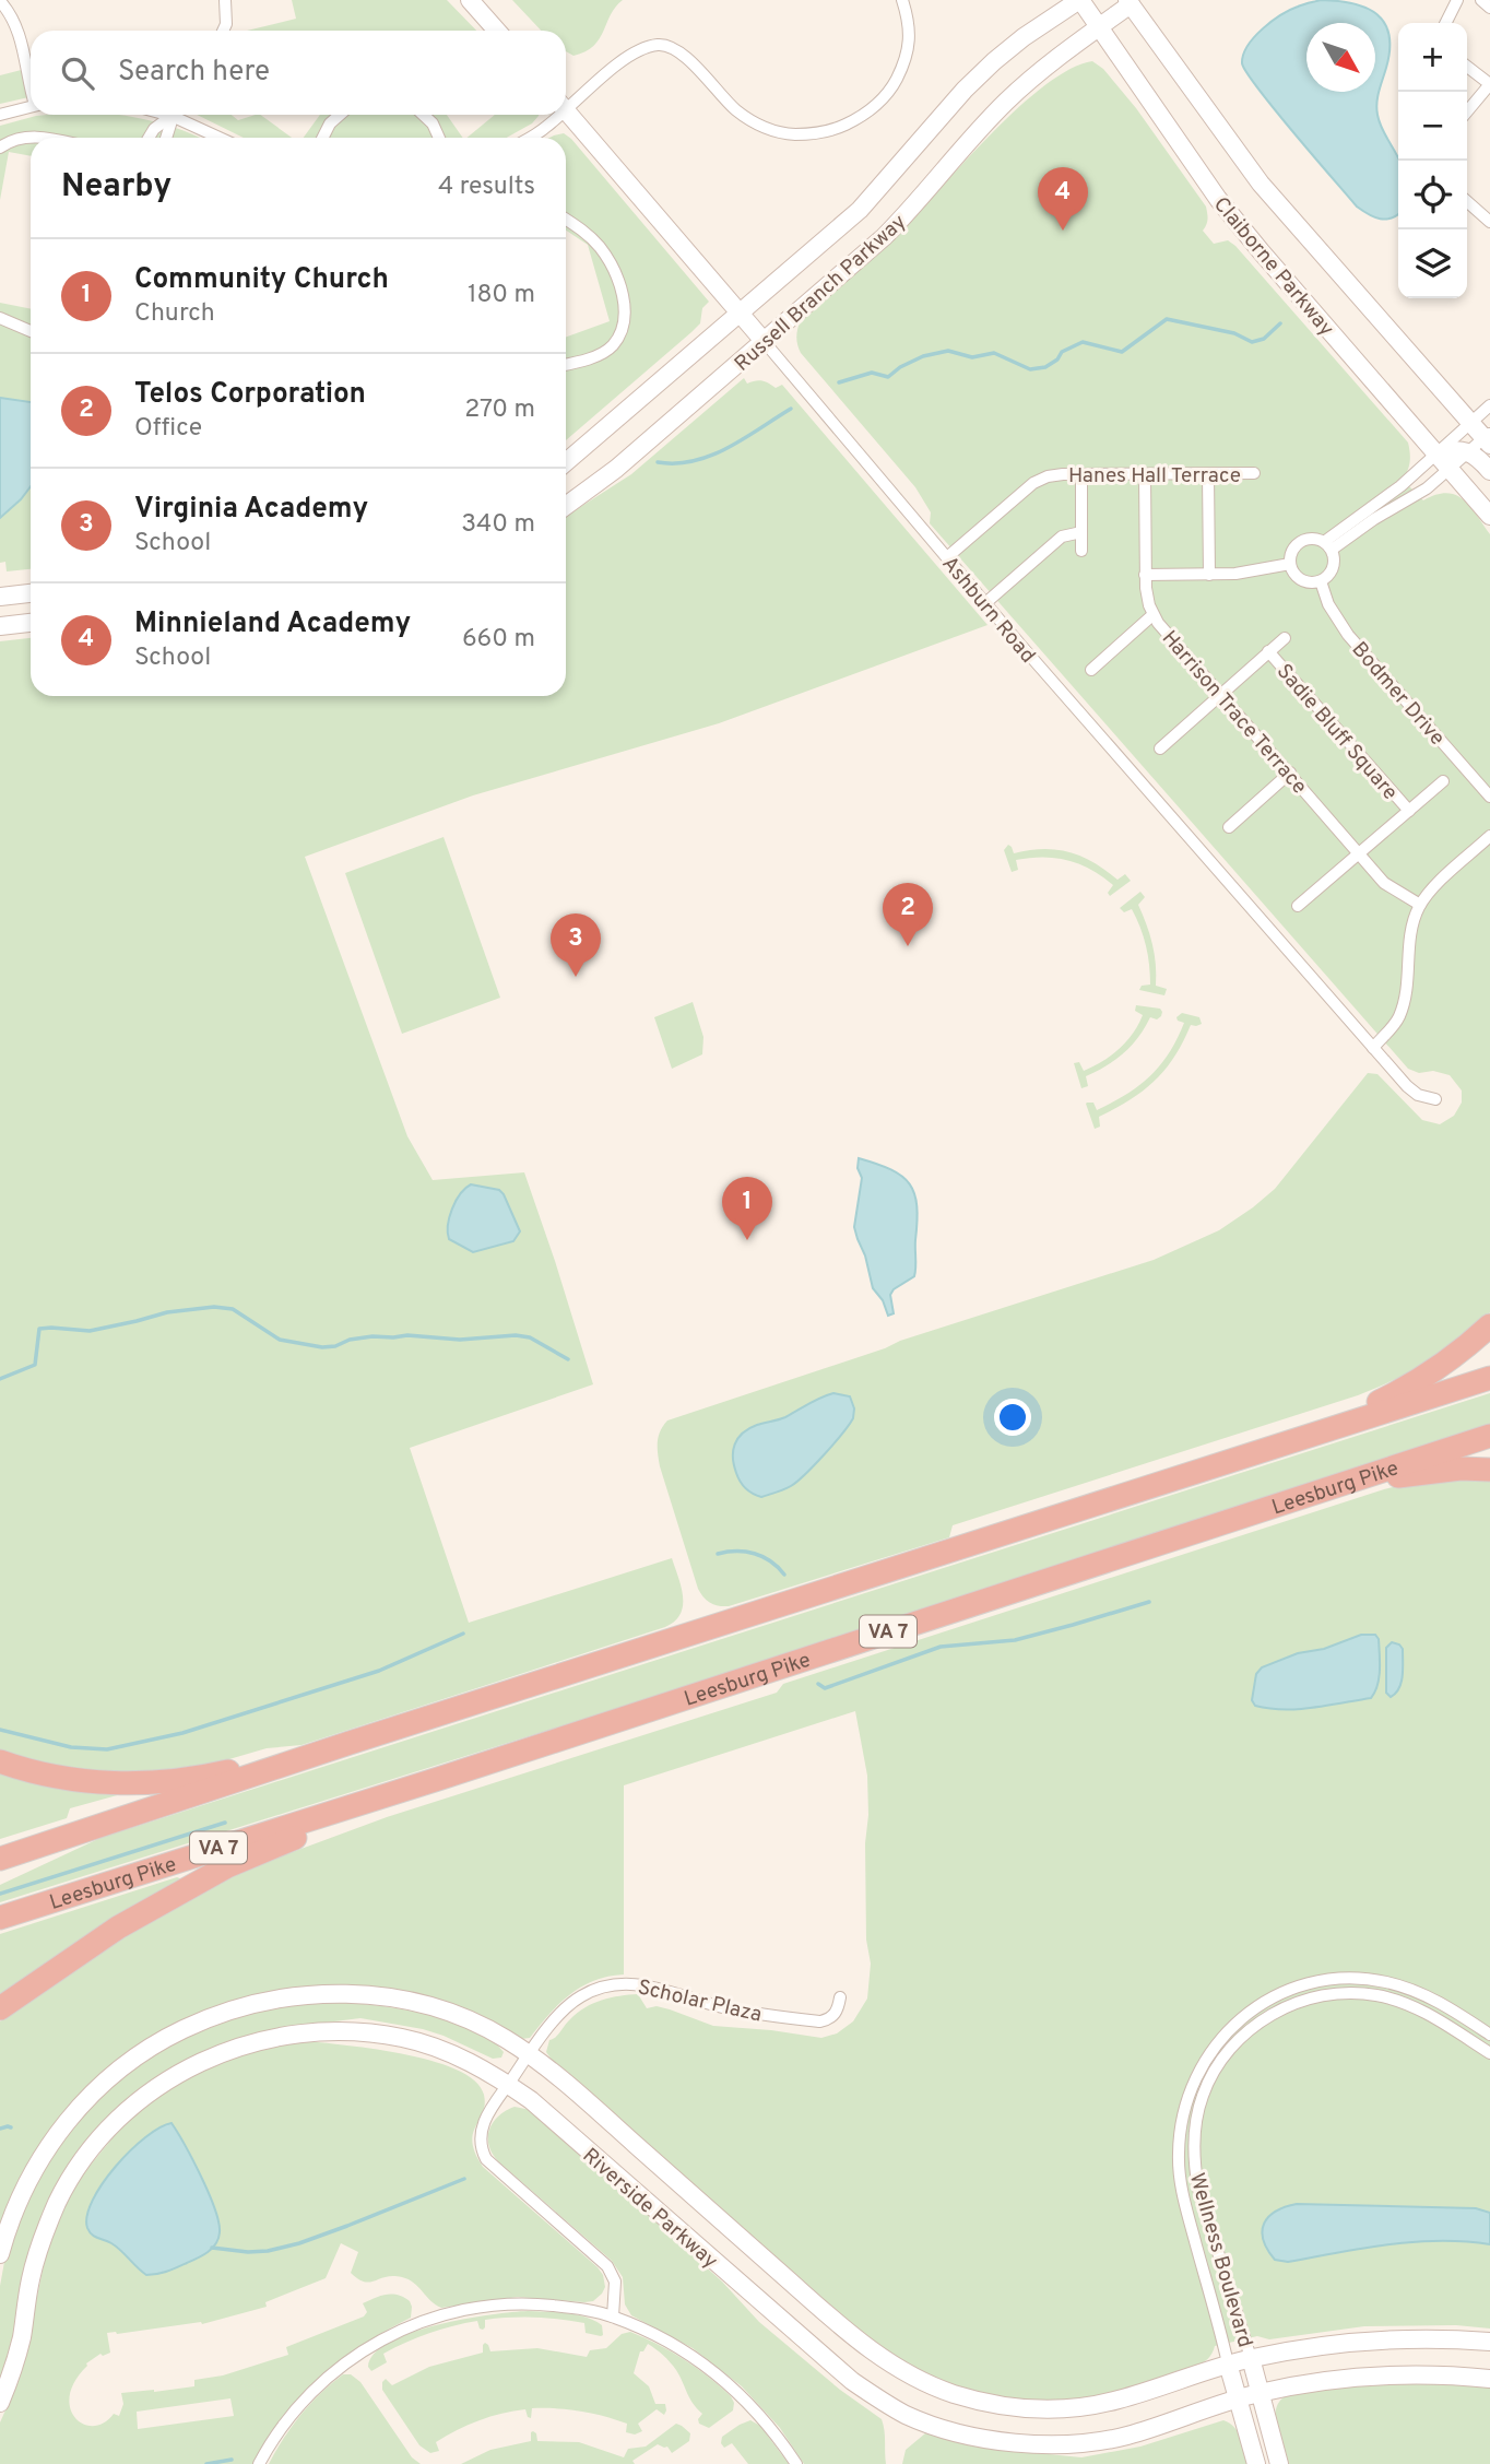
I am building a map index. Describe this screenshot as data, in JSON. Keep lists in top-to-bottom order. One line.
{"streets":{"highway":["Leesburg Pike","VA 7"],"main road":["Claiborne Parkway","Russell Branch Parkway","Ashburn Road","Riverside Parkway"],"street":["Hanes Hall Terrace","Bodmer Drive","Harrison Trace Terrace","Sadie Bluff Square","Scholar Plaza","Wellness Boulevard"]},"crossings":[["Claiborne Parkway","Russell Branch Parkway"],["Russell Branch Parkway","Ashburn Road"],["Hanes Hall Terrace","Ashburn Road"],["Hanes Hall Terrace","Harrison Trace Terrace"],["Harrison Trace Terrace","Sadie Bluff Square"],["Scholar Plaza","Riverside Parkway"],["Riverside Parkway","Wellness Boulevard"]],"north":"bottom right","page":{"map_buttons":["+","−"],"search":"Search here","heading":["Nearby","4 results"],"pins":["4","2","3","1"],"list":[{"mark":"1","name":"Community Church","note":"Church","value":"180 m"},{"mark":"2","name":"Telos Corporation","note":"Office","value":"270 m"},{"mark":"3","name":"Virginia Academy","note":"School","value":"340 m"},{"mark":"4","name":"Minnieland Academy","note":"School","value":"660 m"}]}}
